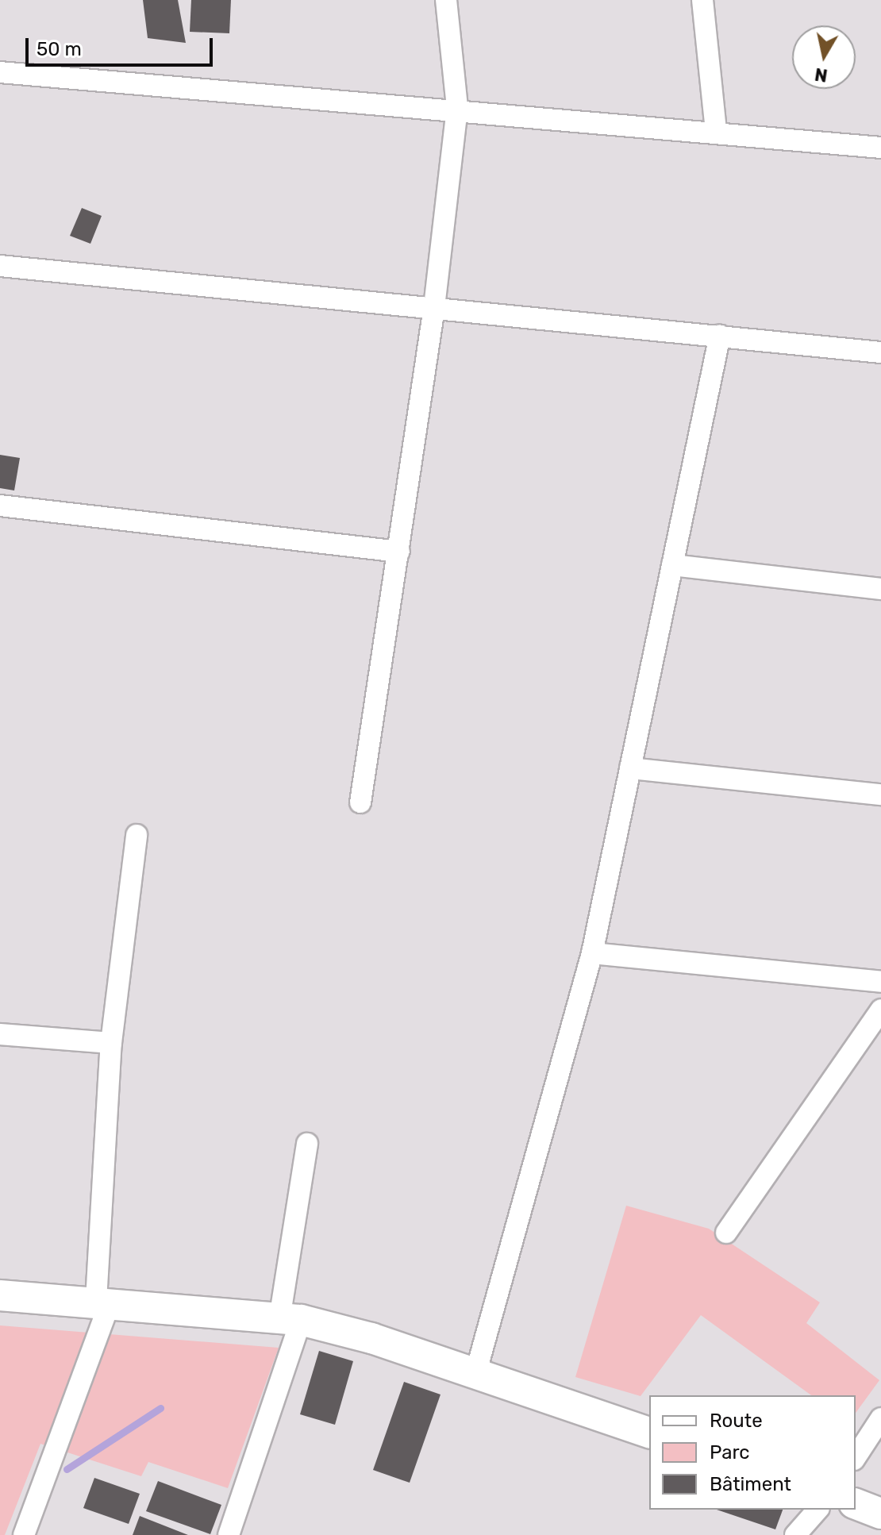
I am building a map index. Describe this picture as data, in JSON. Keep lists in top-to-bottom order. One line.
{"legend":["Route","Parc","Bâtiment"],"scale_bar":"50 m","north":"bottom"}
